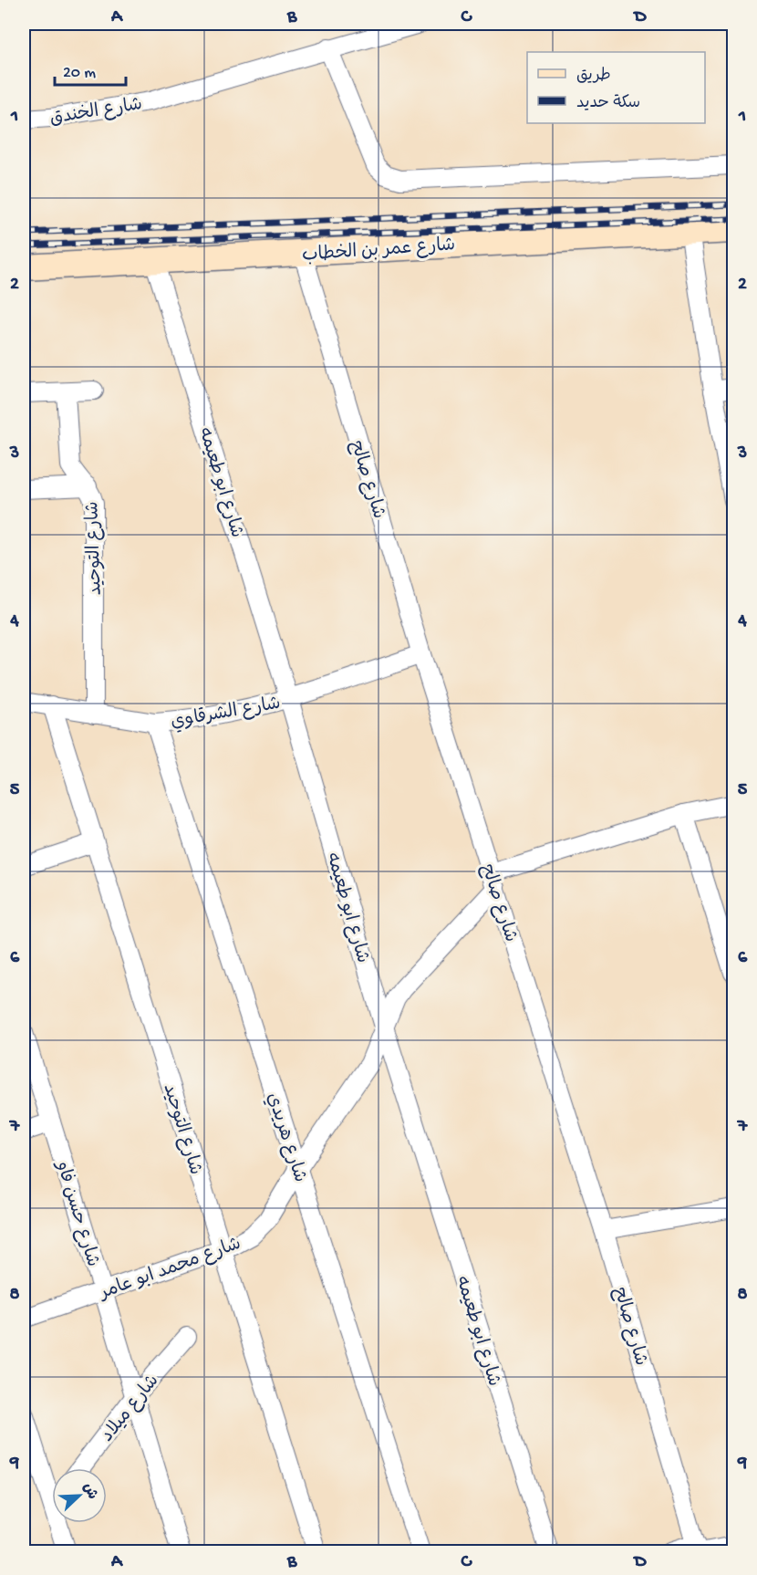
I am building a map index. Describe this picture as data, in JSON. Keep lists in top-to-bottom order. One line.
{"streets":{"main road":["شارع عمر بن الخطاب"],"street":["شارع الخندق","شارع صالح","شارع ابو طعيمه","شارع التوحيد","شارع الشرقاوي","شارع هريدي","شارع حسن فاو","شارع محمد ابو عامر","شارع ميلاد"]},"crossings":[["شارع عمر بن الخطاب","شارع صالح"],["شارع عمر بن الخطاب","شارع ابو طعيمه"],["شارع صالح","شارع الشرقاوي"],["شارع صالح","شارع محمد ابو عامر"],["شارع ابو طعيمه","شارع الشرقاوي"],["شارع ابو طعيمه","شارع محمد ابو عامر"],["شارع التوحيد","شارع الشرقاوي"],["شارع التوحيد","شارع محمد ابو عامر"],["شارع الشرقاوي","شارع هريدي"],["شارع هريدي","شارع محمد ابو عامر"],["شارع حسن فاو","شارع محمد ابو عامر"],["شارع حسن فاو","شارع ميلاد"]],"legend":["طريق","سكة حديد"],"scale_bar":"20 m","north":"top right","grid":{"columns":["A","B","C","D"],"rows":["1","2","3","4","5","6","7","8","9"]}}
